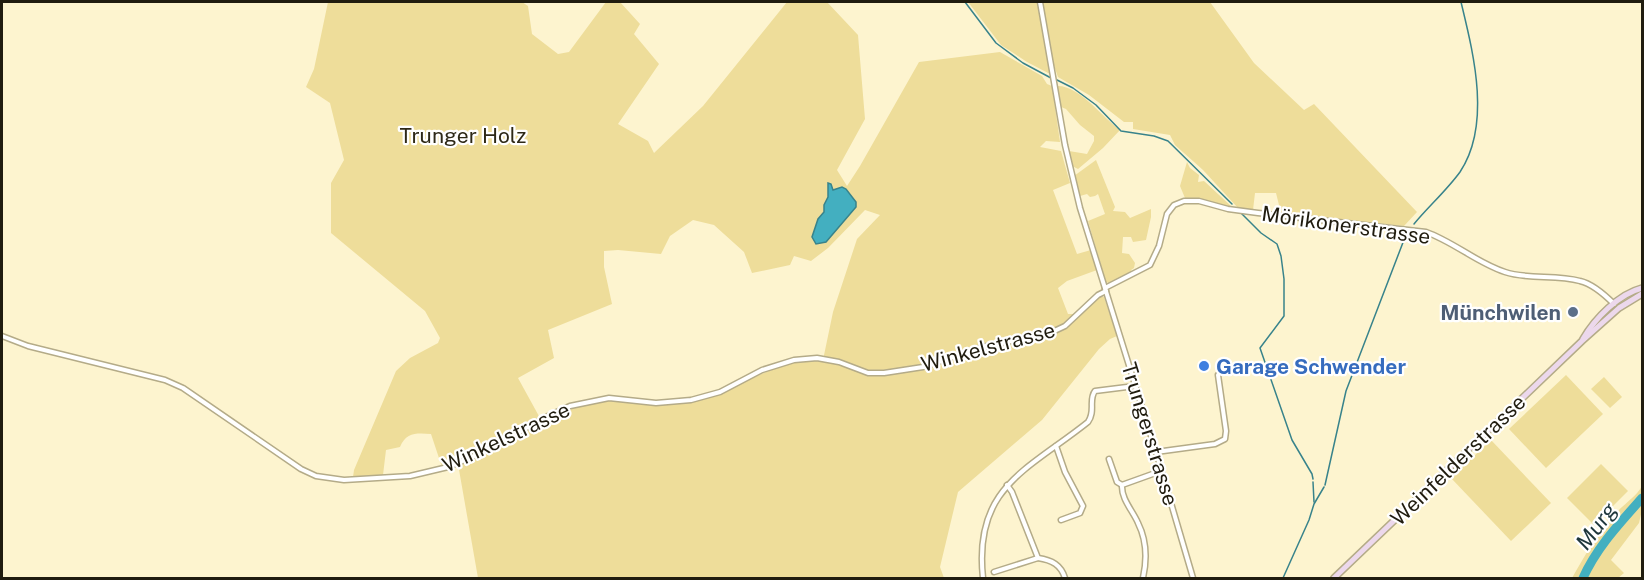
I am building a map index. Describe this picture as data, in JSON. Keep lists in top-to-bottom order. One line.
{"streets":{"main road":["Weinfelderstrasse"],"street":["Mörikonerstrasse","Winkelstrasse","Trungerstrasse"]},"crossings":[["Mörikonerstrasse","Winkelstrasse"],["Mörikonerstrasse","Trungerstrasse"],["Mörikonerstrasse","Weinfelderstrasse"]],"water":["Murg"],"parks":["Trunger Holz"],"places":["Münchwilen","Garage Schwender"]}
